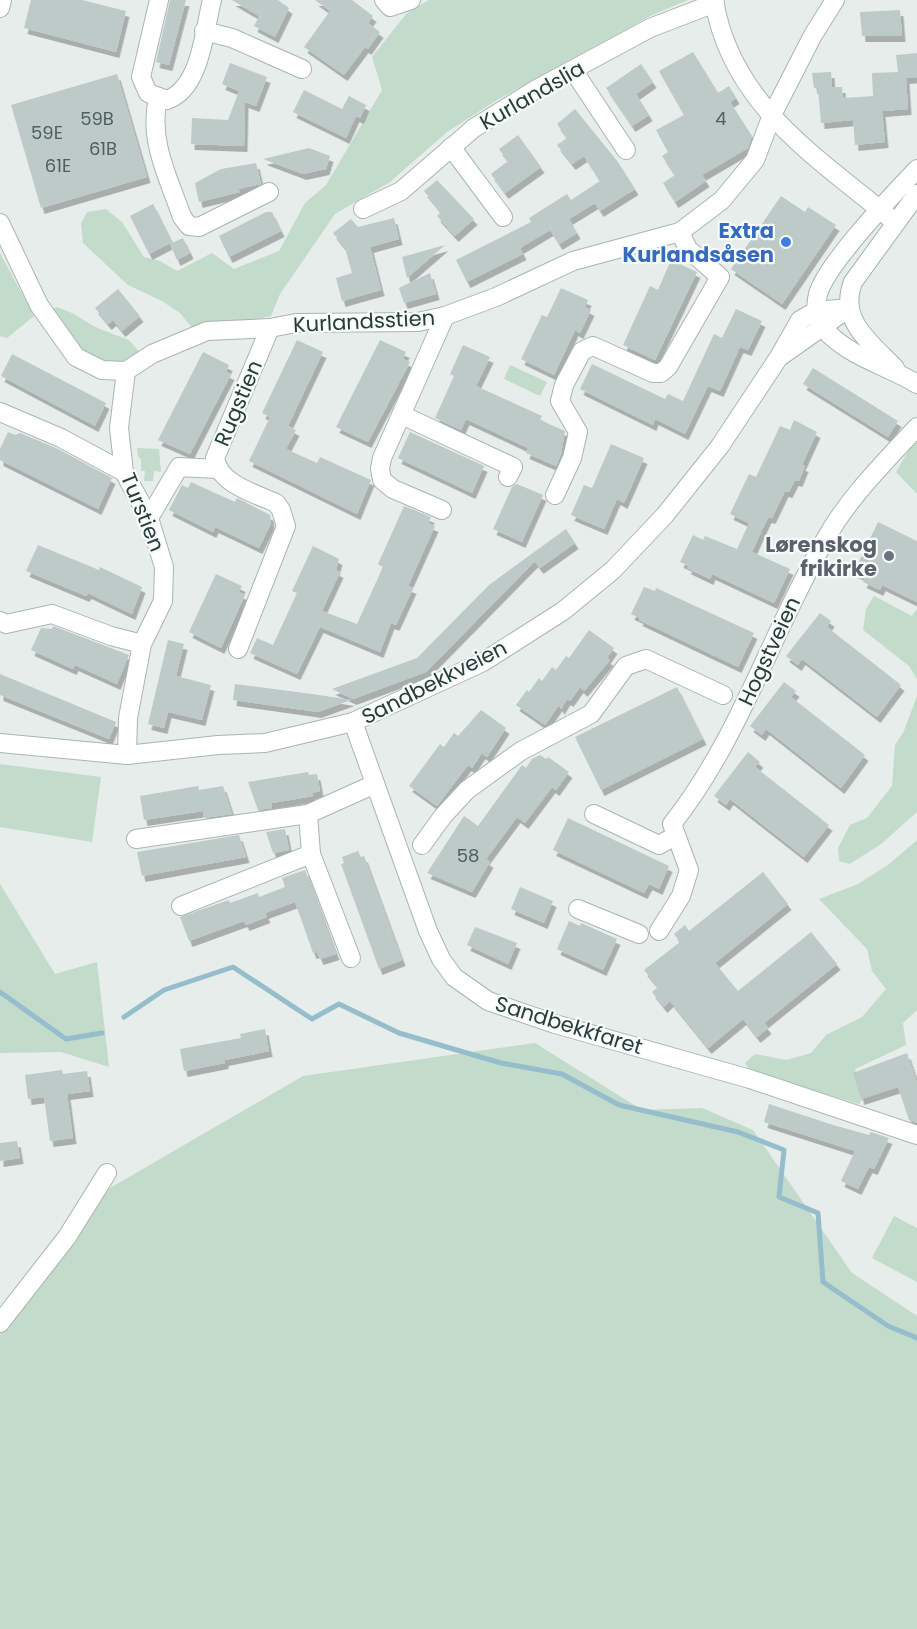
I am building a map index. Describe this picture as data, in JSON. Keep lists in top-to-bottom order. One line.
{"streets":{"street":["Kurlandslia","Kurlandsstien","Rugstien","Turstien","Hogstveien","Sandbekkveien","Sandbekkfaret"]},"crossings":[["Kurlandsstien","Rugstien"],["Kurlandsstien","Turstien"],["Turstien","Sandbekkveien"],["Sandbekkveien","Sandbekkfaret"]],"places":["Extra Kurlandsåsen","Lørenskog frikirke"],"house_numbers":["59B","4","59E","61B","61E","58"]}
